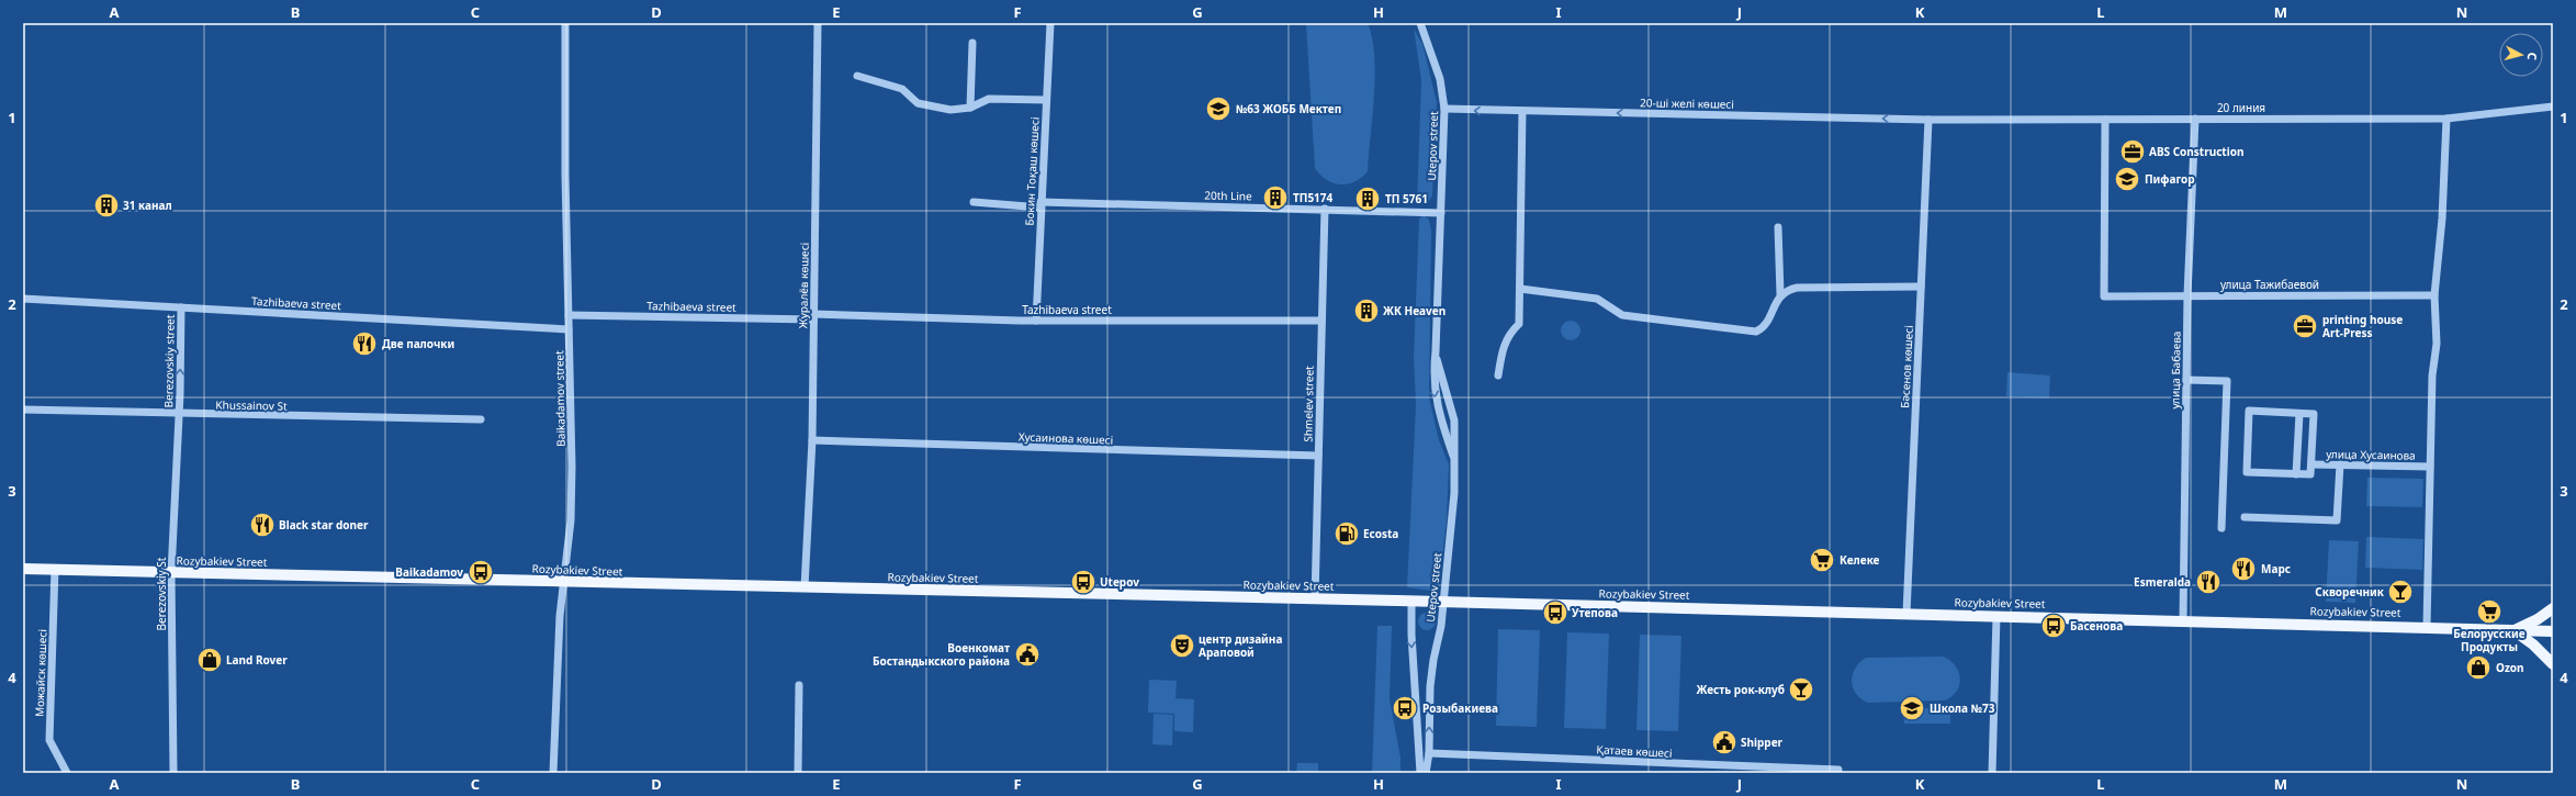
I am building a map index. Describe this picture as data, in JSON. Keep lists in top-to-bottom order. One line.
{"streets":{"main road":["Rozybakiev Street"],"street":["20-ші желі көшесі","20 линия","Utepov street","Бокин Тоқаш көшесі","20th Line","улица Тажибаевой","Журалёв көшесі","Tazhibaeva street","Berezovskiy street","Бәсенов көшесі","улица Бабаева","Baikadamov street","Shmelev street","Khussainov St","Хусаинова көшесі","улица Хусаинова","Berezovskiy St","Можайск көшесі","Қатаев көшесі"]},"crossings":[["20-ші желі көшесі","20 линия"],["20-ші желі көшесі","Utepov street"],["20-ші желі көшесі","Бәсенов көшесі"],["20 линия","улица Тажибаевой"],["20 линия","Бәсенов көшесі"],["20 линия","улица Бабаева"],["Utepov street","20th Line"],["Utepov street","Rozybakiev Street"],["Utepov street","Қатаев көшесі"],["Бокин Тоқаш көшесі","20th Line"],["Бокин Тоқаш көшесі","Tazhibaeva street"],["20th Line","Shmelev street"],["улица Тажибаевой","улица Бабаева"],["Журалёв көшесі","Tazhibaeva street"],["Журалёв көшесі","Хусаинова көшесі"],["Журалёв көшесі","Rozybakiev Street"],["Tazhibaeva street","Berezovskiy street"],["Tazhibaeva street","Baikadamov street"],["Tazhibaeva street","Shmelev street"],["Berezovskiy street","Khussainov St"],["Berezovskiy street","Berezovskiy St"],["Бәсенов көшесі","Rozybakiev Street"],["улица Бабаева","Rozybakiev Street"],["Baikadamov street","Rozybakiev Street"],["Shmelev street","Хусаинова көшесі"],["Shmelev street","Rozybakiev Street"],["Khussainov St","Berezovskiy St"],["Rozybakiev Street","Berezovskiy St"],["Rozybakiev Street","Можайск көшесі"]],"one_way":["20-ші желі көшесі","Berezovskiy street"],"places":{"school or university":["№63 ЖОББ Мектеп","Пифагор","Школа №73"],"office":["ABS Construction","printing house Art-Press"],"building":["ТП5174","ТП 5761","31 канал","ЖК Heaven"],"restaurant":["Две палочки","Black star doner","Марс","Esmeralda"],"fuel station":["Ecosta"],"supermarket":["Келеке","Белорусские Продукты"],"bus stop":["Baikadamov","Utepov","Утепова","Басенова","Розыбакиева"],"bar":["Скворечник","Жесть рок-клуб"],"theatre":["центр дизайна Араповой"],"public building":["Военкомат Бостандыкского района","Shipper"],"shop":["Land Rover","Ozon"]},"north":"right","grid":{"columns":["A","B","C","D","E","F","G","H","I","J","K","L","M","N"],"rows":["1","2","3","4"]}}
